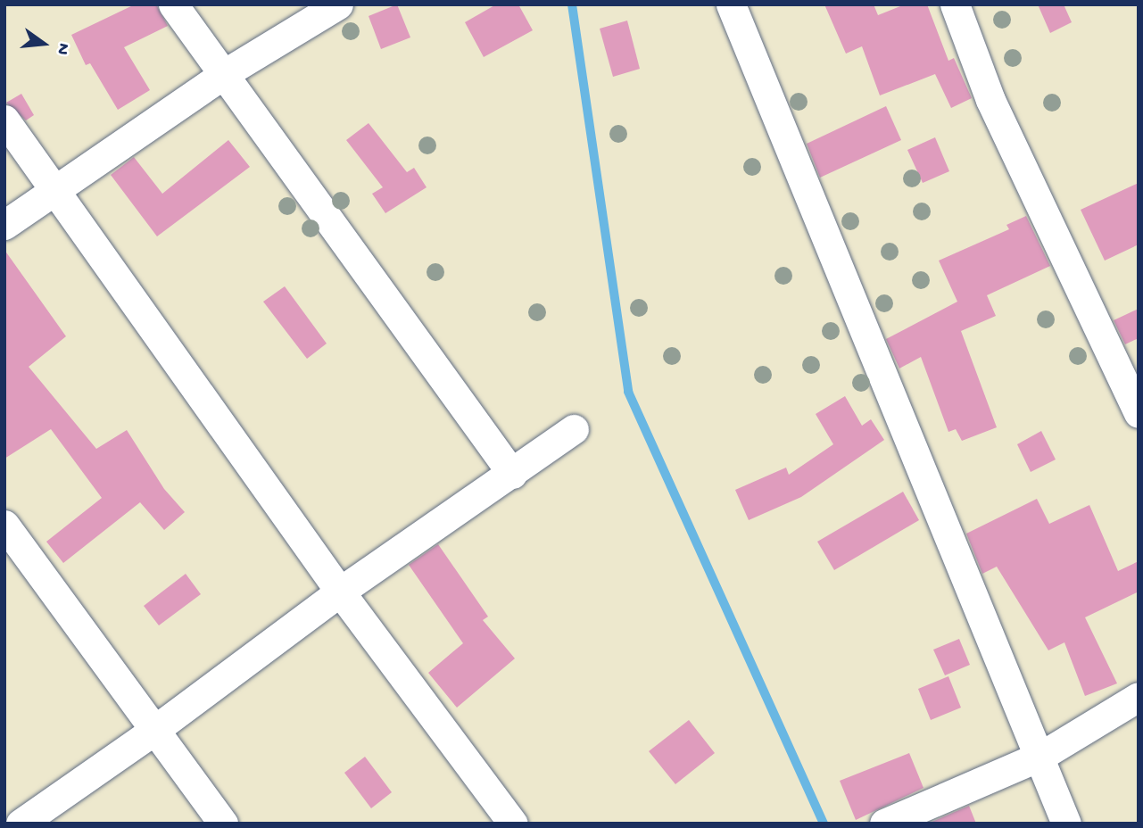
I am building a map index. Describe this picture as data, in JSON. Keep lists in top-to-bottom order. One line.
{"north":"right"}
